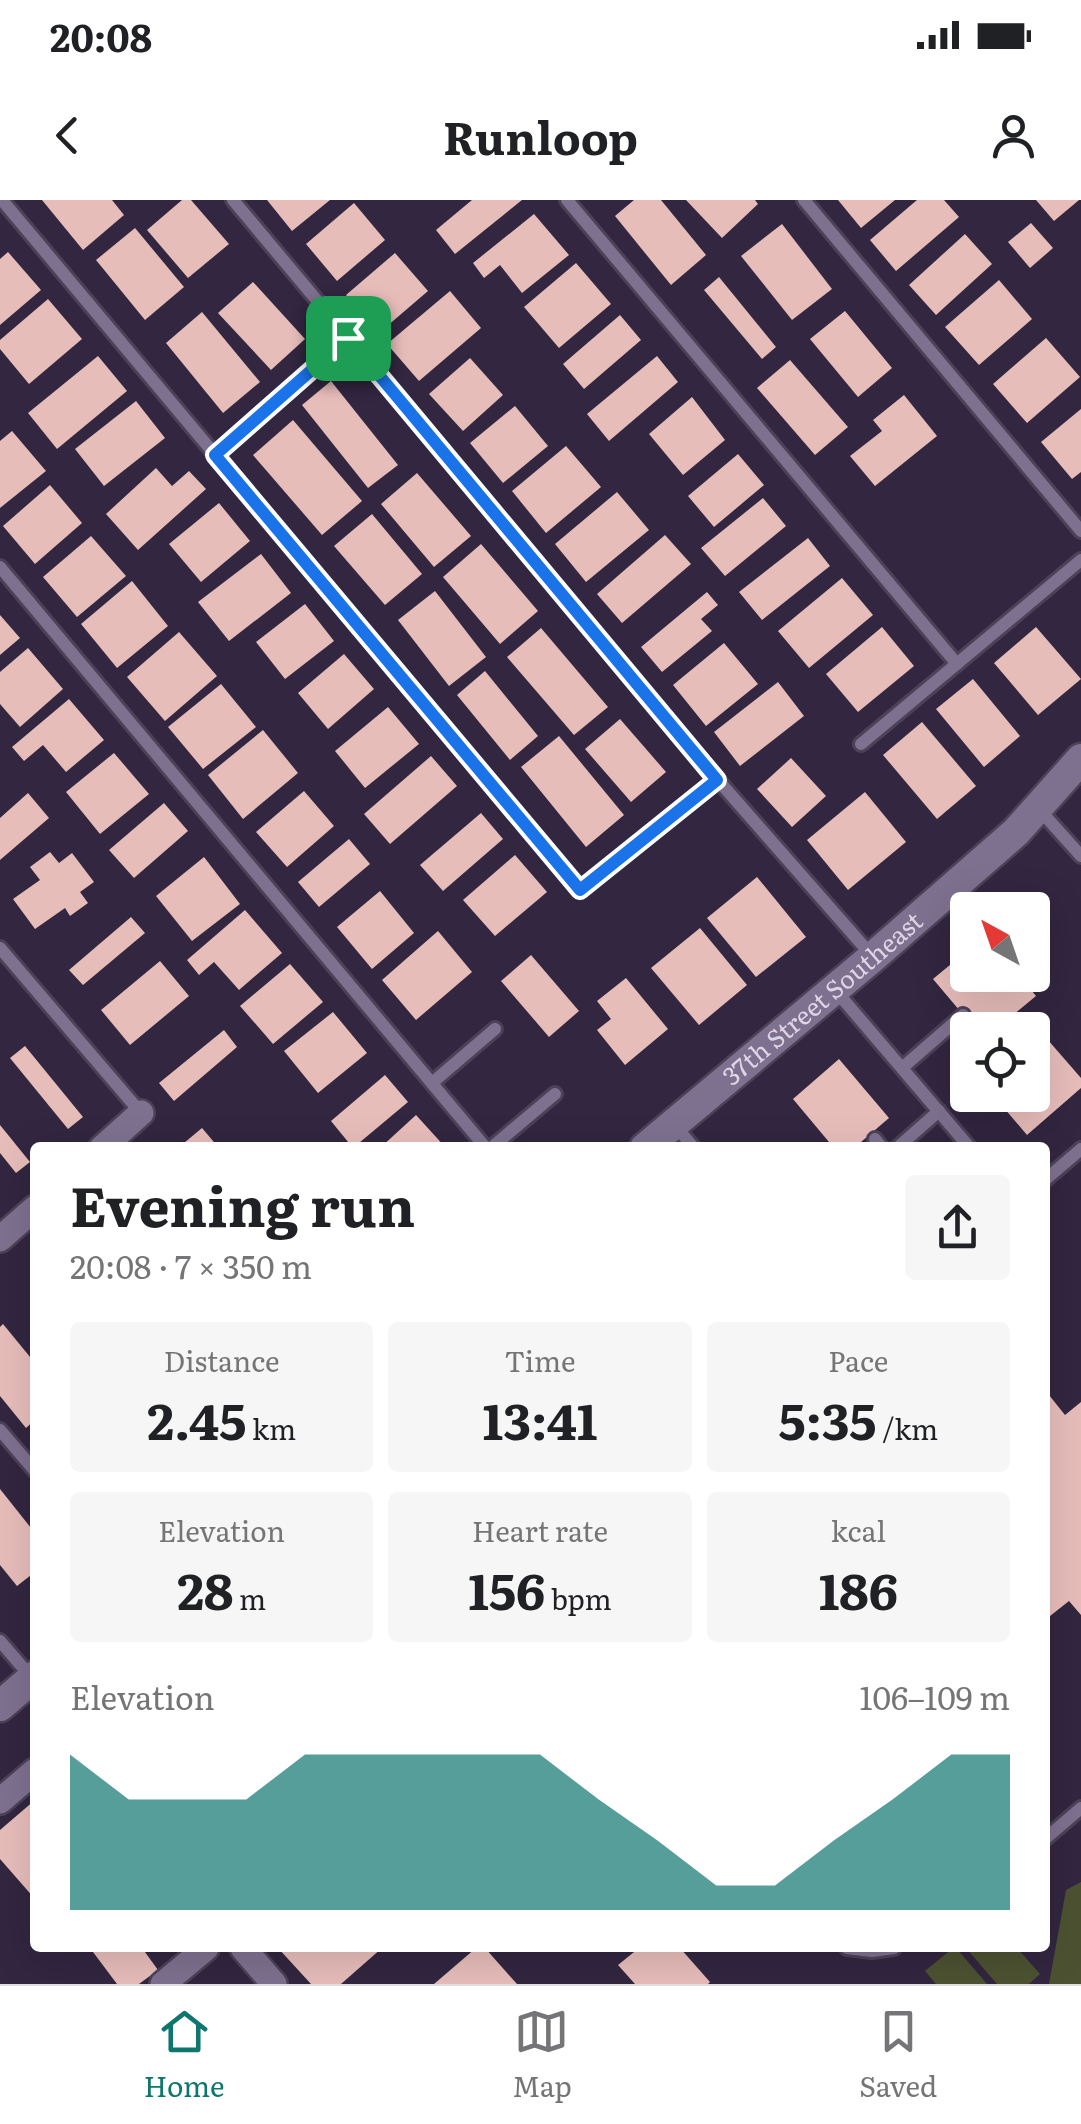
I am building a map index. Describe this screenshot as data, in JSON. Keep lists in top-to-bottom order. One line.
{"streets":{"street":["37th Street Southeast"]},"north":"top left","page":{"status":"20:08","header":"Runloop","heading":["Evening run","20:08 · 7 × 350 m"],"stats":[["Distance","2.45 km"],["Time","13:41"],["Pace","5:35 /km"],["Elevation","28 m"],["Heart rate","156 bpm"],["kcal","186"]],"chart":["Elevation","106–109 m"],"tabs":["Home","Map","Saved"]}}
